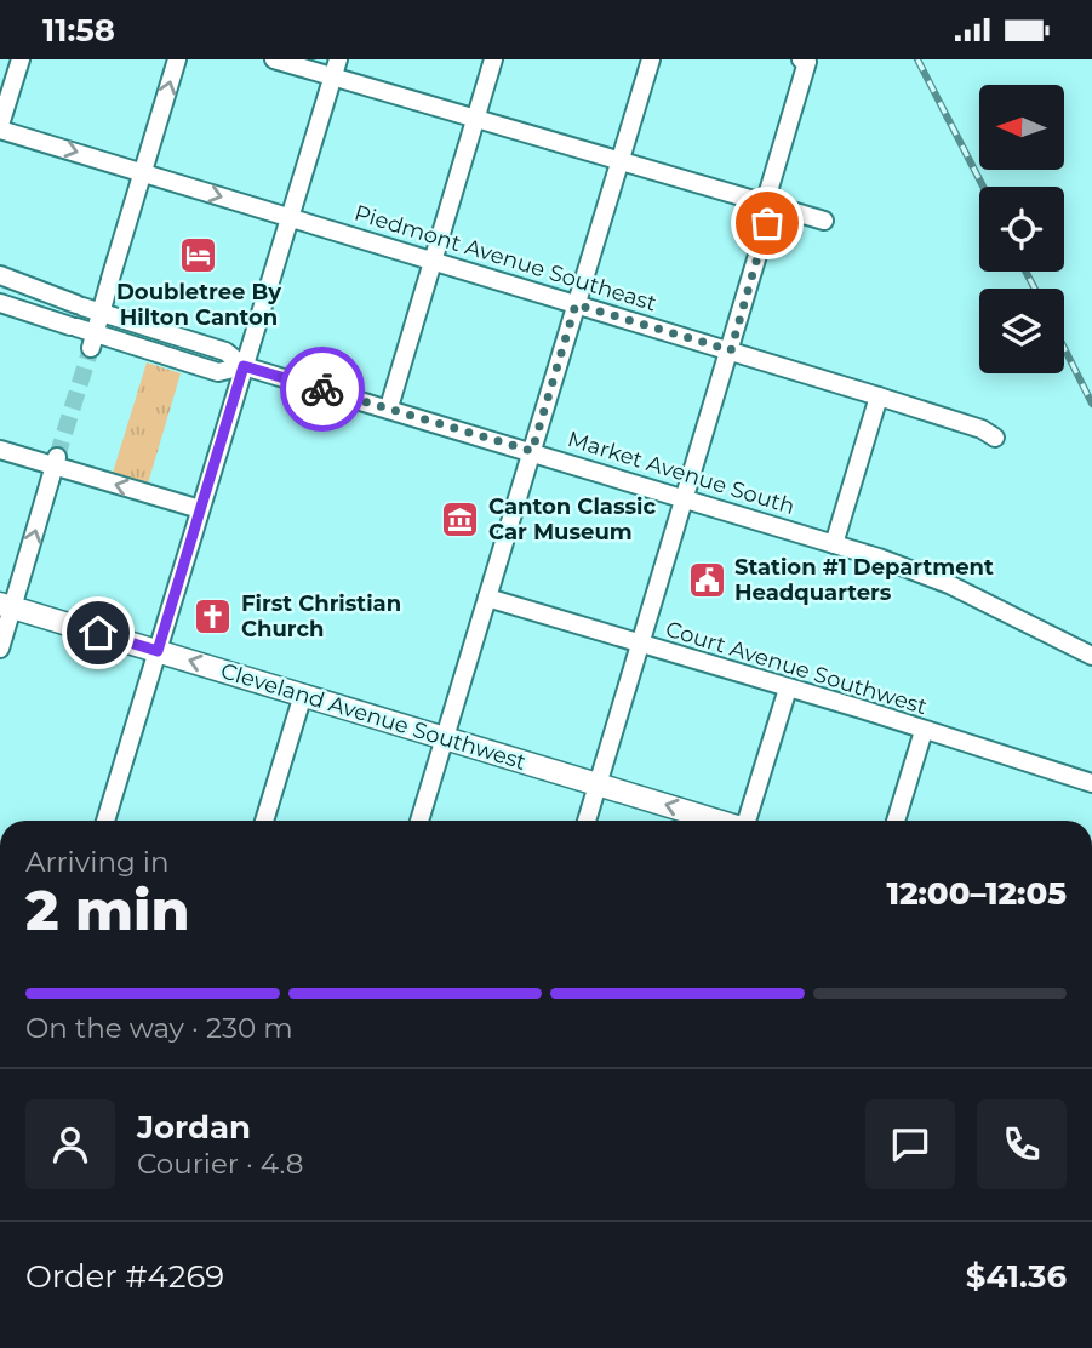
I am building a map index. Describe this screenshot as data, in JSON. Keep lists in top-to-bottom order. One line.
{"streets":{"main road":["Cleveland Avenue Southwest"],"street":["Piedmont Avenue Southeast","Market Avenue South","Court Avenue Southwest"]},"one_way":["Cleveland Avenue Southwest"],"places":{"hotel":["Doubletree By Hilton Canton"],"museum":["Canton Classic Car Museum"],"public building":["Station #1 Department Headquarters"],"church":["First Christian Church"]},"north":"left","page":{"status":"11:58","heading":["2 min","Arriving in","12:00–12:05"],"panel":["Jordan","Courier · 4.8","Order #4269","$41.36"],"bar":"On the way · 230 m"}}
